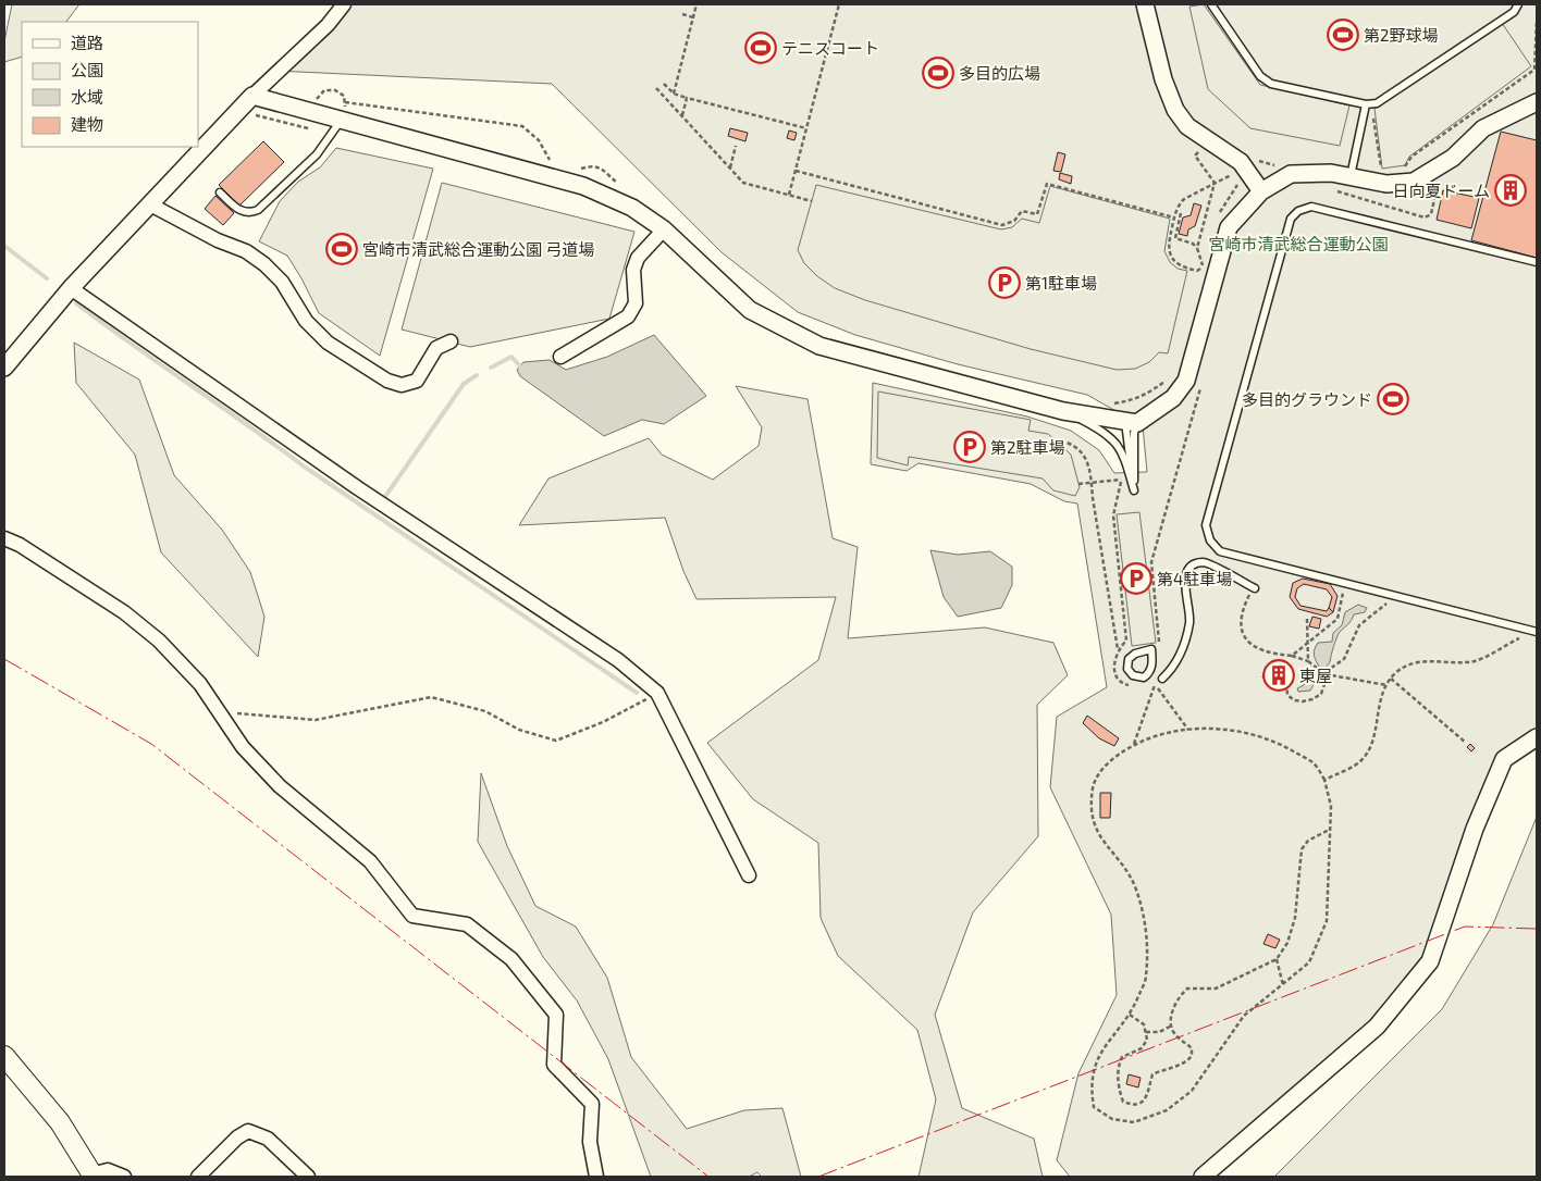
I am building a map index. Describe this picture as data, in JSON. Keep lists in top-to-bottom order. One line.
{"parks":["宮崎市清武総合運動公園"],"places":{"sports":["第2野球場","テニスコート","多目的広場","宮崎市清武総合運動公園 弓道場","多目的グラウンド"],"building":["日向夏ドーム","東屋"],"parking":["第1駐車場","第2駐車場","第4駐車場"]},"legend":["道路","公園","水域","建物"]}
